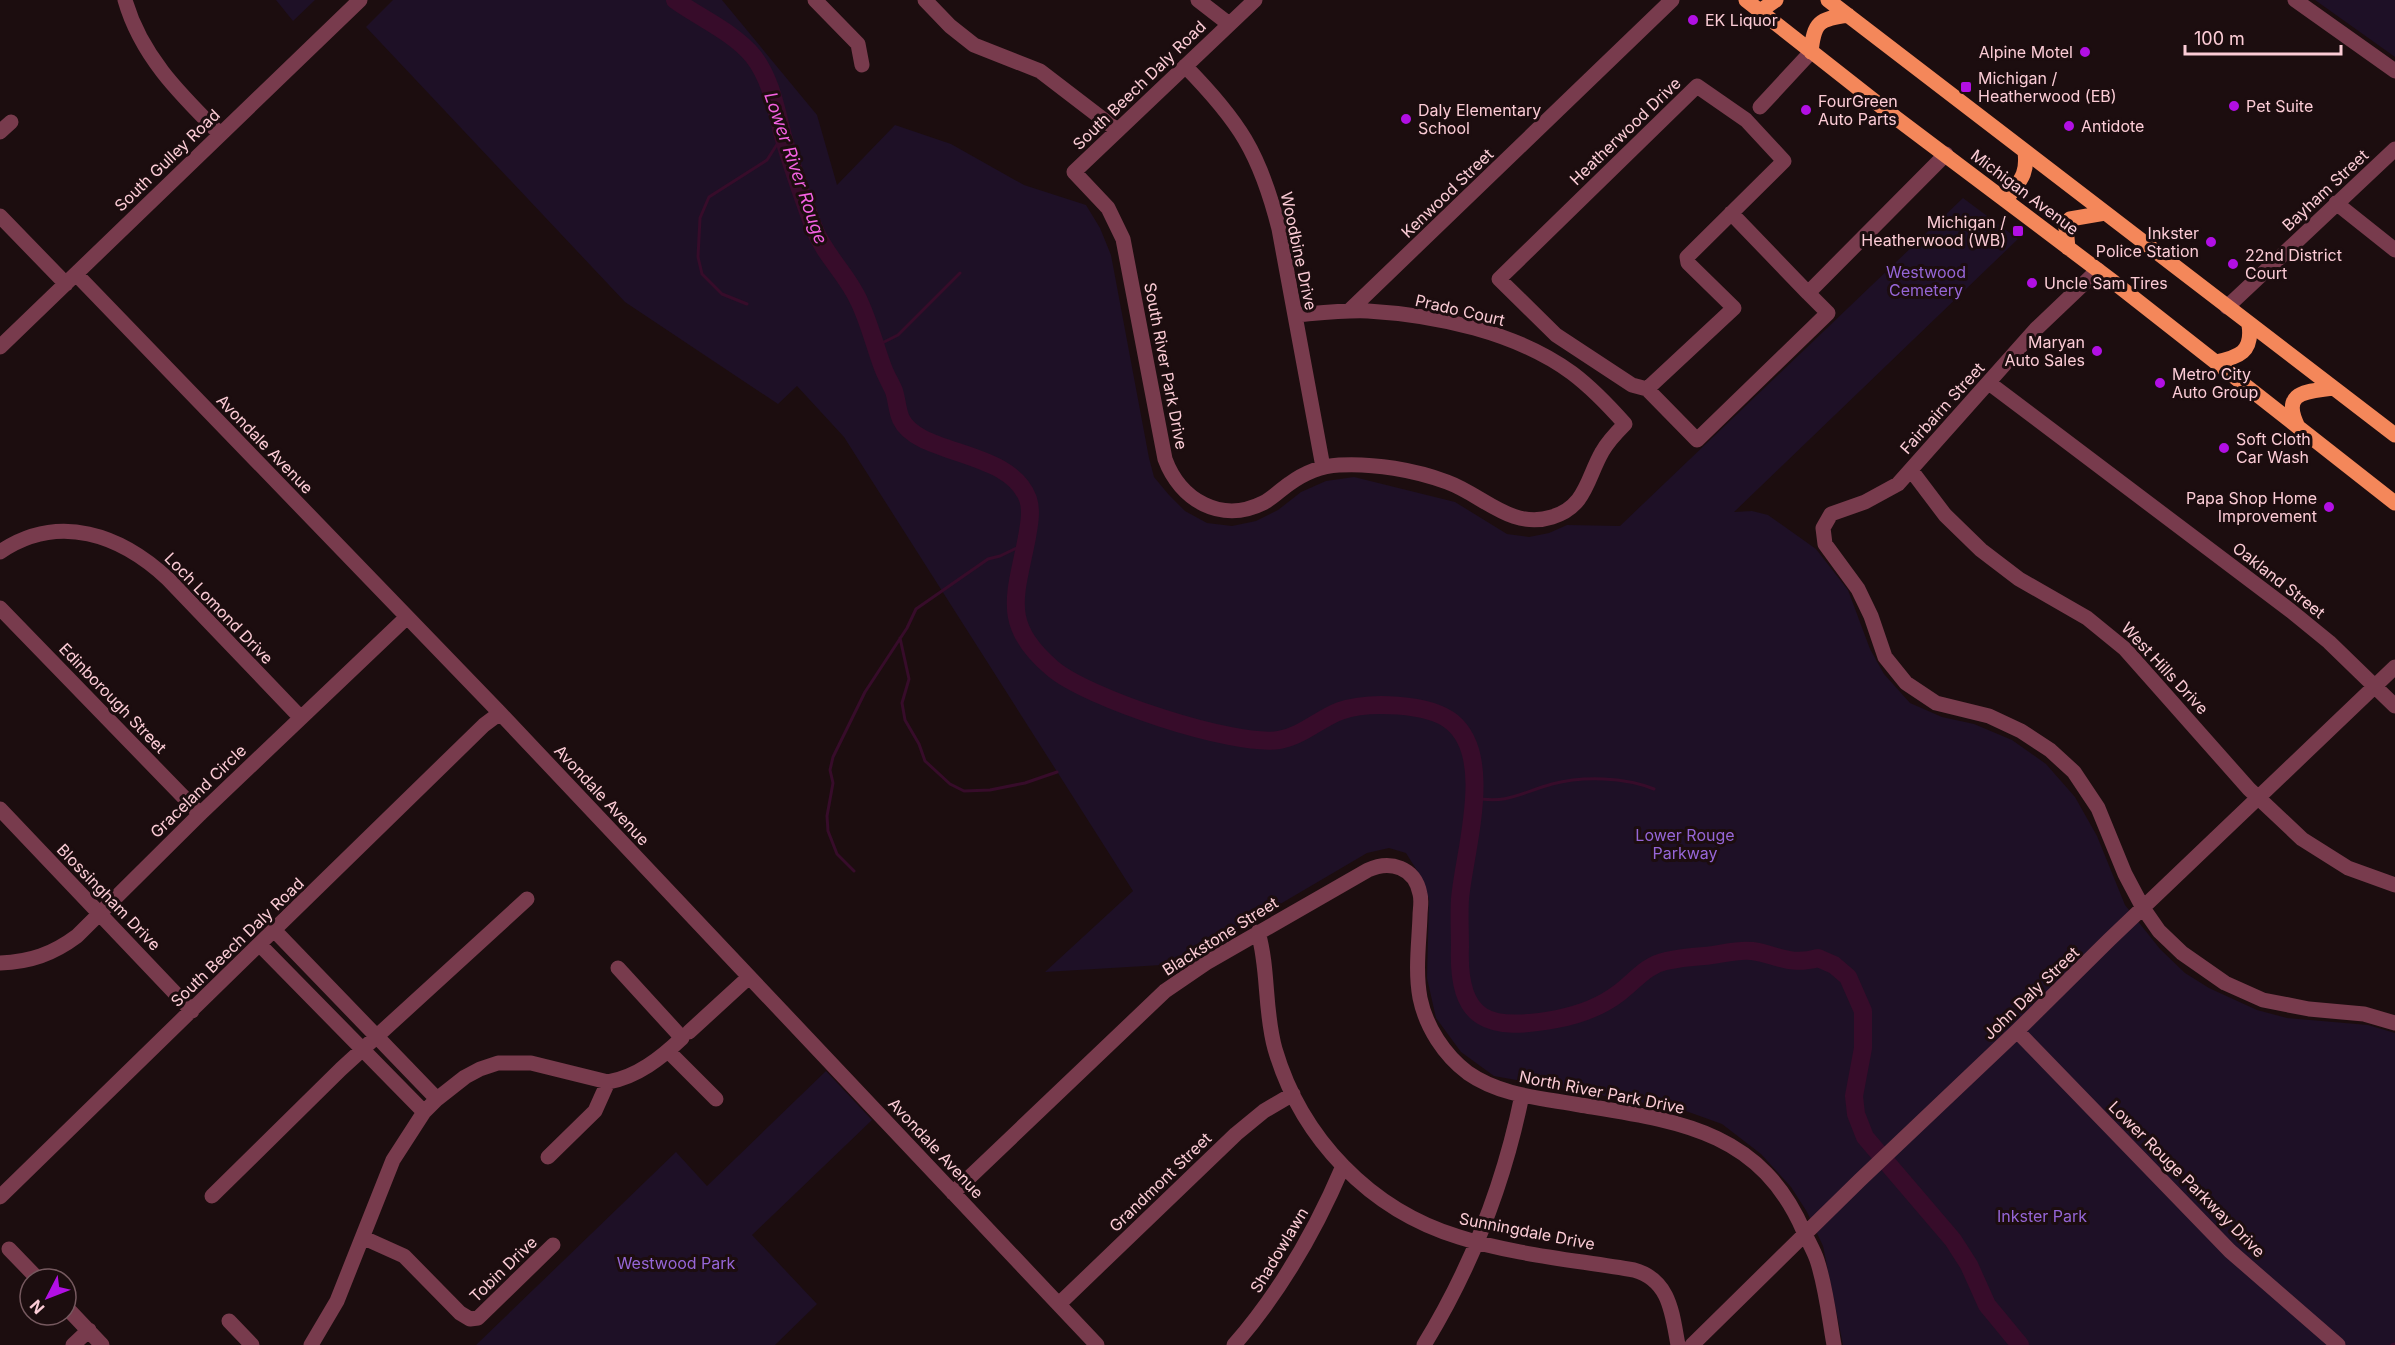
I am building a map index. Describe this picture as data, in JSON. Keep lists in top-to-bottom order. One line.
{"streets":{"main road":["Michigan Avenue"],"street":["South Beech Daly Road","Heatherwood Drive","South Gulley Road","Bayham Street","Kenwood Street","Woodbine Drive","Prado Court","South River Park Drive","Fairbairn Street","Avondale Avenue","Oakland Street","Loch Lomond Drive","West Hills Drive","Edinborough Street","Graceland Circle","Blossingham Drive","Blackstone Street","John Daly Street","North River Park Drive","Lower Rouge Parkway Drive","Grandmont Street","Sunningdale Drive","Shadowlawn","Tobin Drive"]},"crossings":[["South Beech Daly Road","Woodbine Drive"],["South Beech Daly Road","South River Park Drive"],["South Beech Daly Road","Avondale Avenue"],["South Beech Daly Road","Blossingham Drive"],["South Gulley Road","Avondale Avenue"],["Bayham Street","Michigan Avenue"],["Michigan Avenue","Fairbairn Street"],["Kenwood Street","Prado Court"],["Woodbine Drive","Prado Court"],["Woodbine Drive","South River Park Drive"],["Prado Court","South River Park Drive"],["Fairbairn Street","Oakland Street"],["Fairbairn Street","West Hills Drive"],["Fairbairn Street","John Daly Street"],["Avondale Avenue","Graceland Circle"],["Avondale Avenue","Blackstone Street"],["Avondale Avenue","Grandmont Street"],["Oakland Street","John Daly Street"],["Loch Lomond Drive","Graceland Circle"],["West Hills Drive","John Daly Street"],["Edinborough Street","Graceland Circle"],["Graceland Circle","Blossingham Drive"],["Blackstone Street","North River Park Drive"],["Blackstone Street","Sunningdale Drive"],["John Daly Street","North River Park Drive"],["John Daly Street","Lower Rouge Parkway Drive"],["Grandmont Street","Sunningdale Drive"],["Sunningdale Drive","Shadowlawn"]],"water":["Lower River Rouge"],"parks":["Westwood Cemetery","Lower Rouge Parkway","Inkster Park","Westwood Park"],"places":{"other":["EK Liquor","Alpine Motel","Pet Suite","FourGreen Auto Parts","Daly Elementary School","Antidote","Inkster Police Station","22nd District Court","Uncle Sam Tires","Maryan Auto Sales","Metro City Auto Group","Soft Cloth Car Wash","Papa Shop Home Improvement"],"transit":["Michigan / Heatherwood (EB)","Michigan / Heatherwood (WB)"]},"scale_bar":"100 m","north":"bottom left"}
